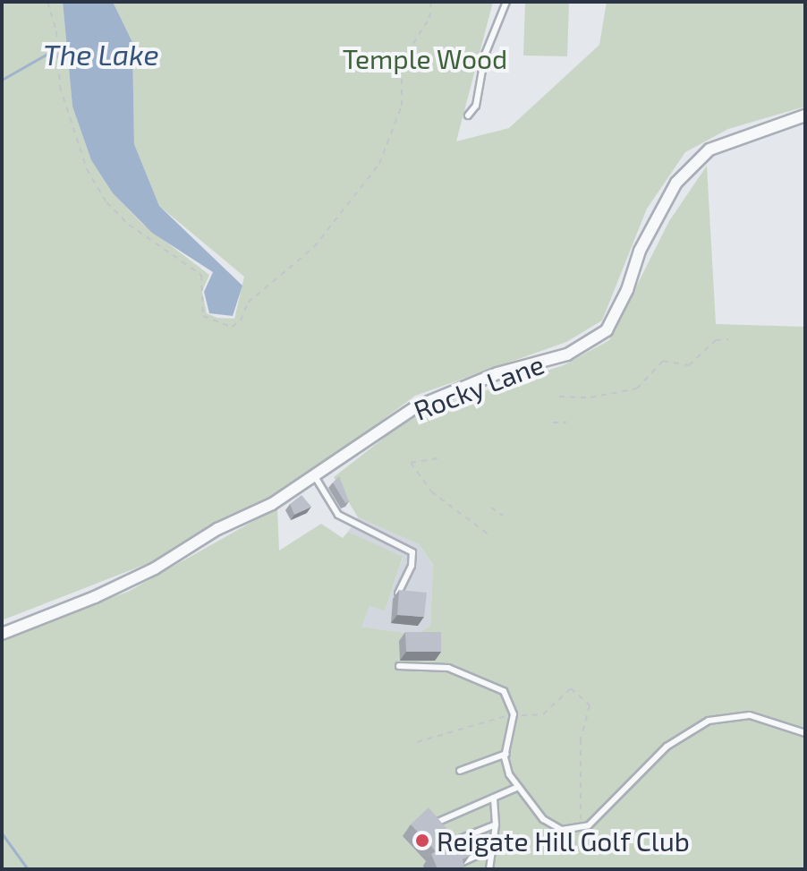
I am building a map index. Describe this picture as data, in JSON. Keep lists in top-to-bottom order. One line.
{"streets":{"street":["Rocky Lane"]},"water":["The Lake"],"parks":["Temple Wood"],"places":["Reigate Hill Golf Club"]}
